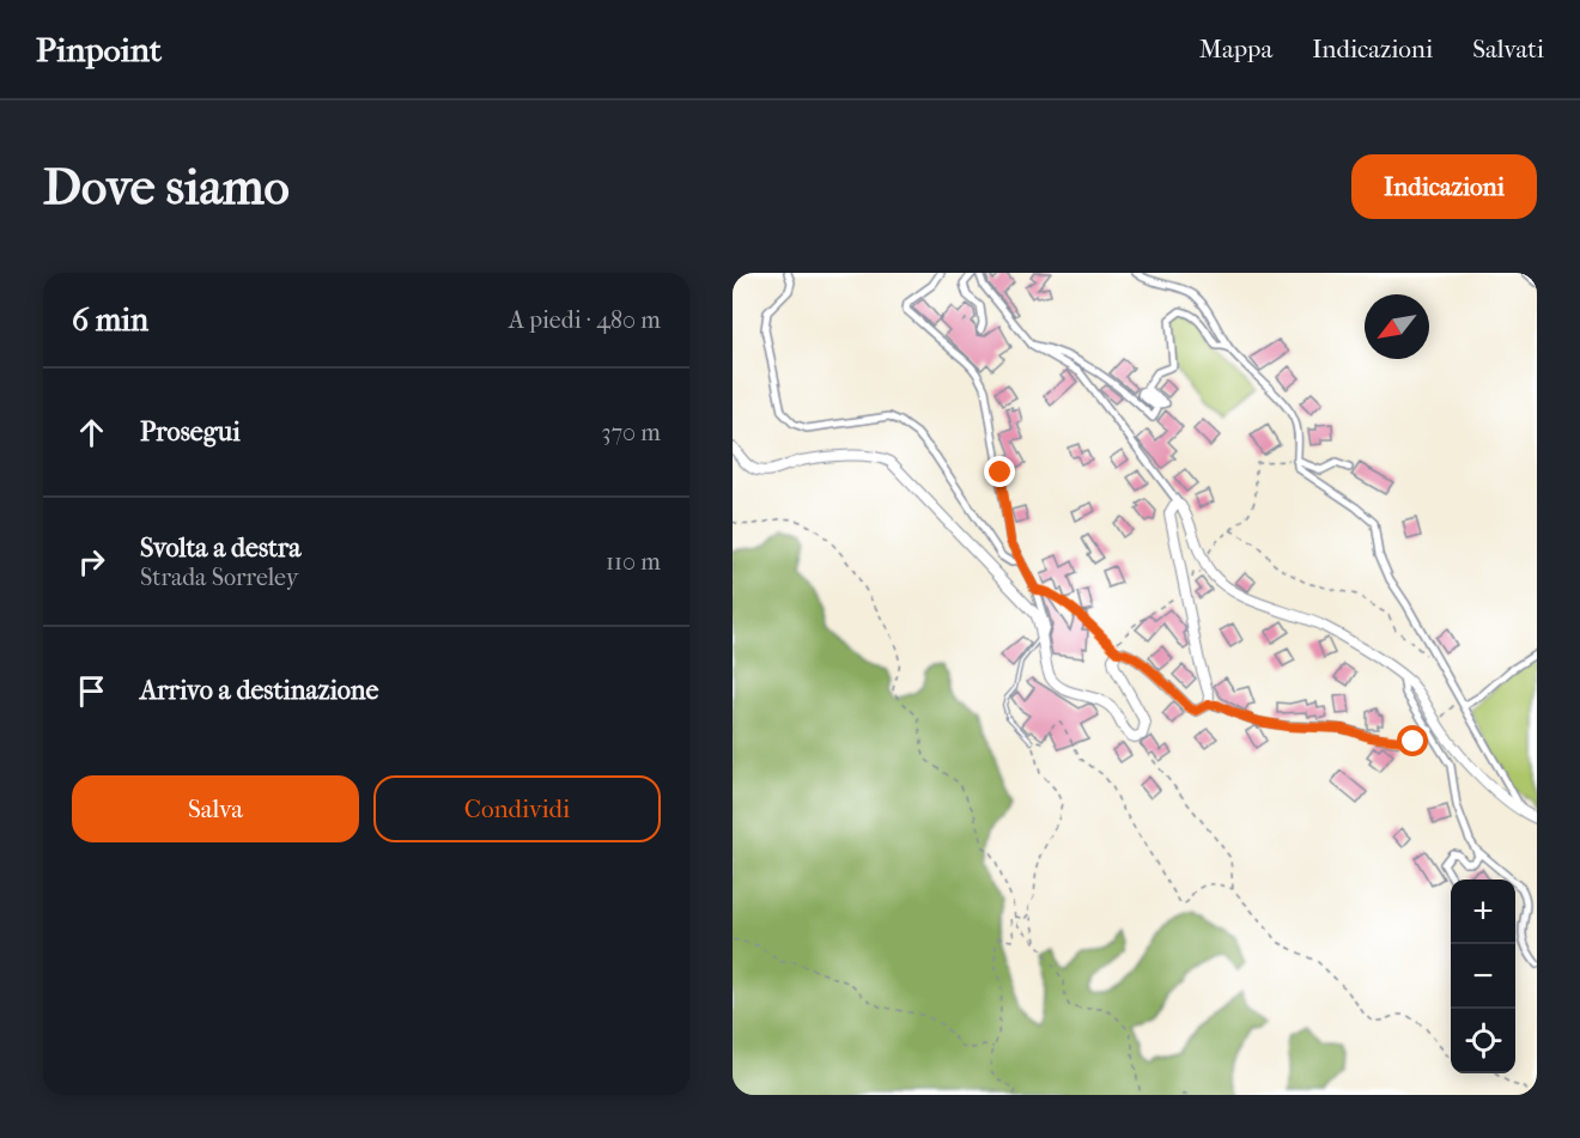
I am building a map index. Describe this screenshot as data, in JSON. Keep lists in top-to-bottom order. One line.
{"north":"bottom left","page":{"header":"Pinpoint","nav":["Mappa","Indicazioni","Salvati"],"buttons":["Indicazioni",["Salva","Condividi"]],"title":"Dove siamo","heading":["6 min","A piedi · 480 m"],"list":[["Prosegui","370 m"],["Svolta a destra","Strada Sorreley","110 m"],"Arrivo a destinazione"],"map_buttons":["+","−"]}}
